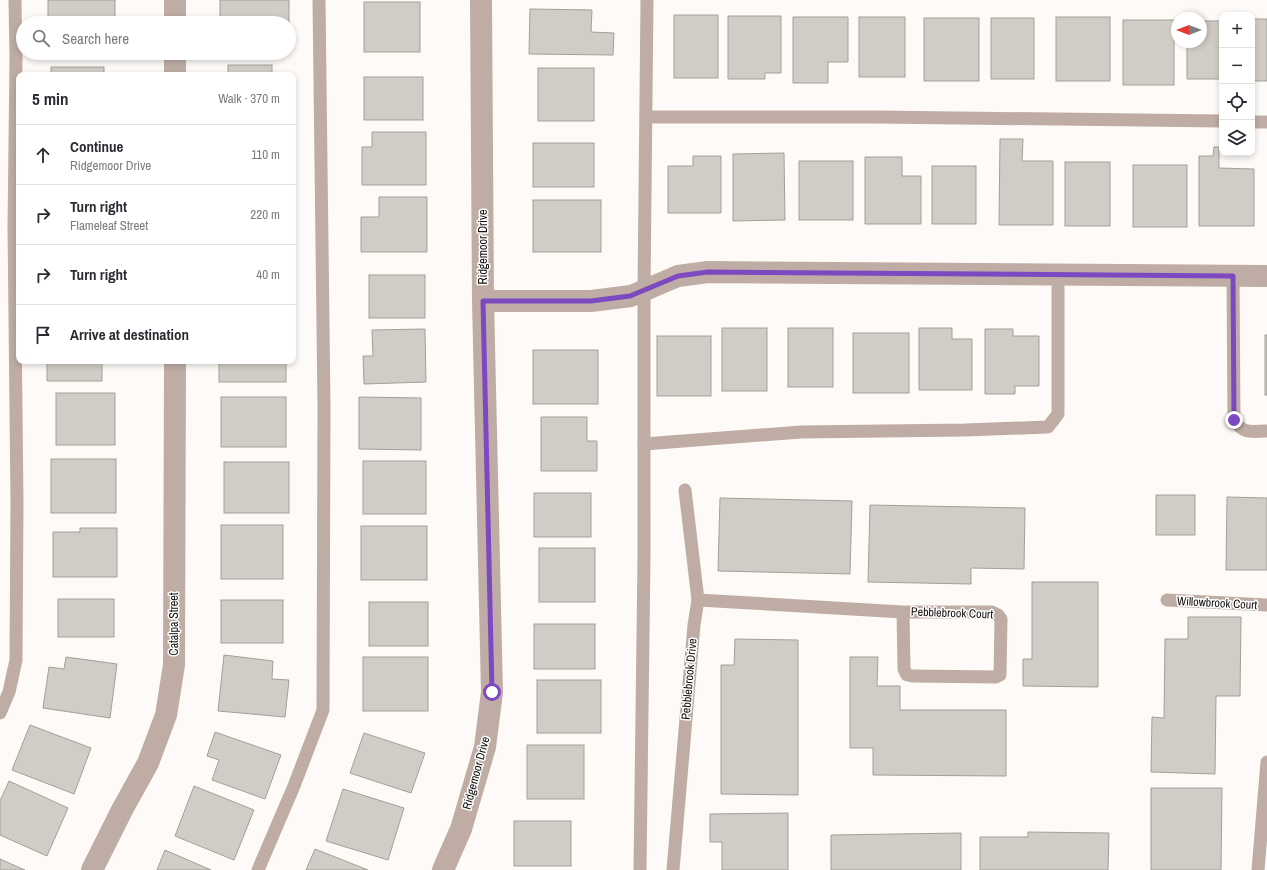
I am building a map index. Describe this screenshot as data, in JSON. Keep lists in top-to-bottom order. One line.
{"streets":{"street":["Ridgemoor Drive","Catalpa Street"],"lane":["Willowbrook Court","Pebblebrook Court","Pebblebrook Drive"]},"crossings":[["Pebblebrook Court","Pebblebrook Drive"]],"north":"left","page":{"map_buttons":["+","−"],"search":"Search here","heading":["5 min","Walk · 370 m"],"list":[["Continue","Ridgemoor Drive","110 m"],["Turn right","Flameleaf Street","220 m"],["Turn right","40 m"],"Arrive at destination"]}}
